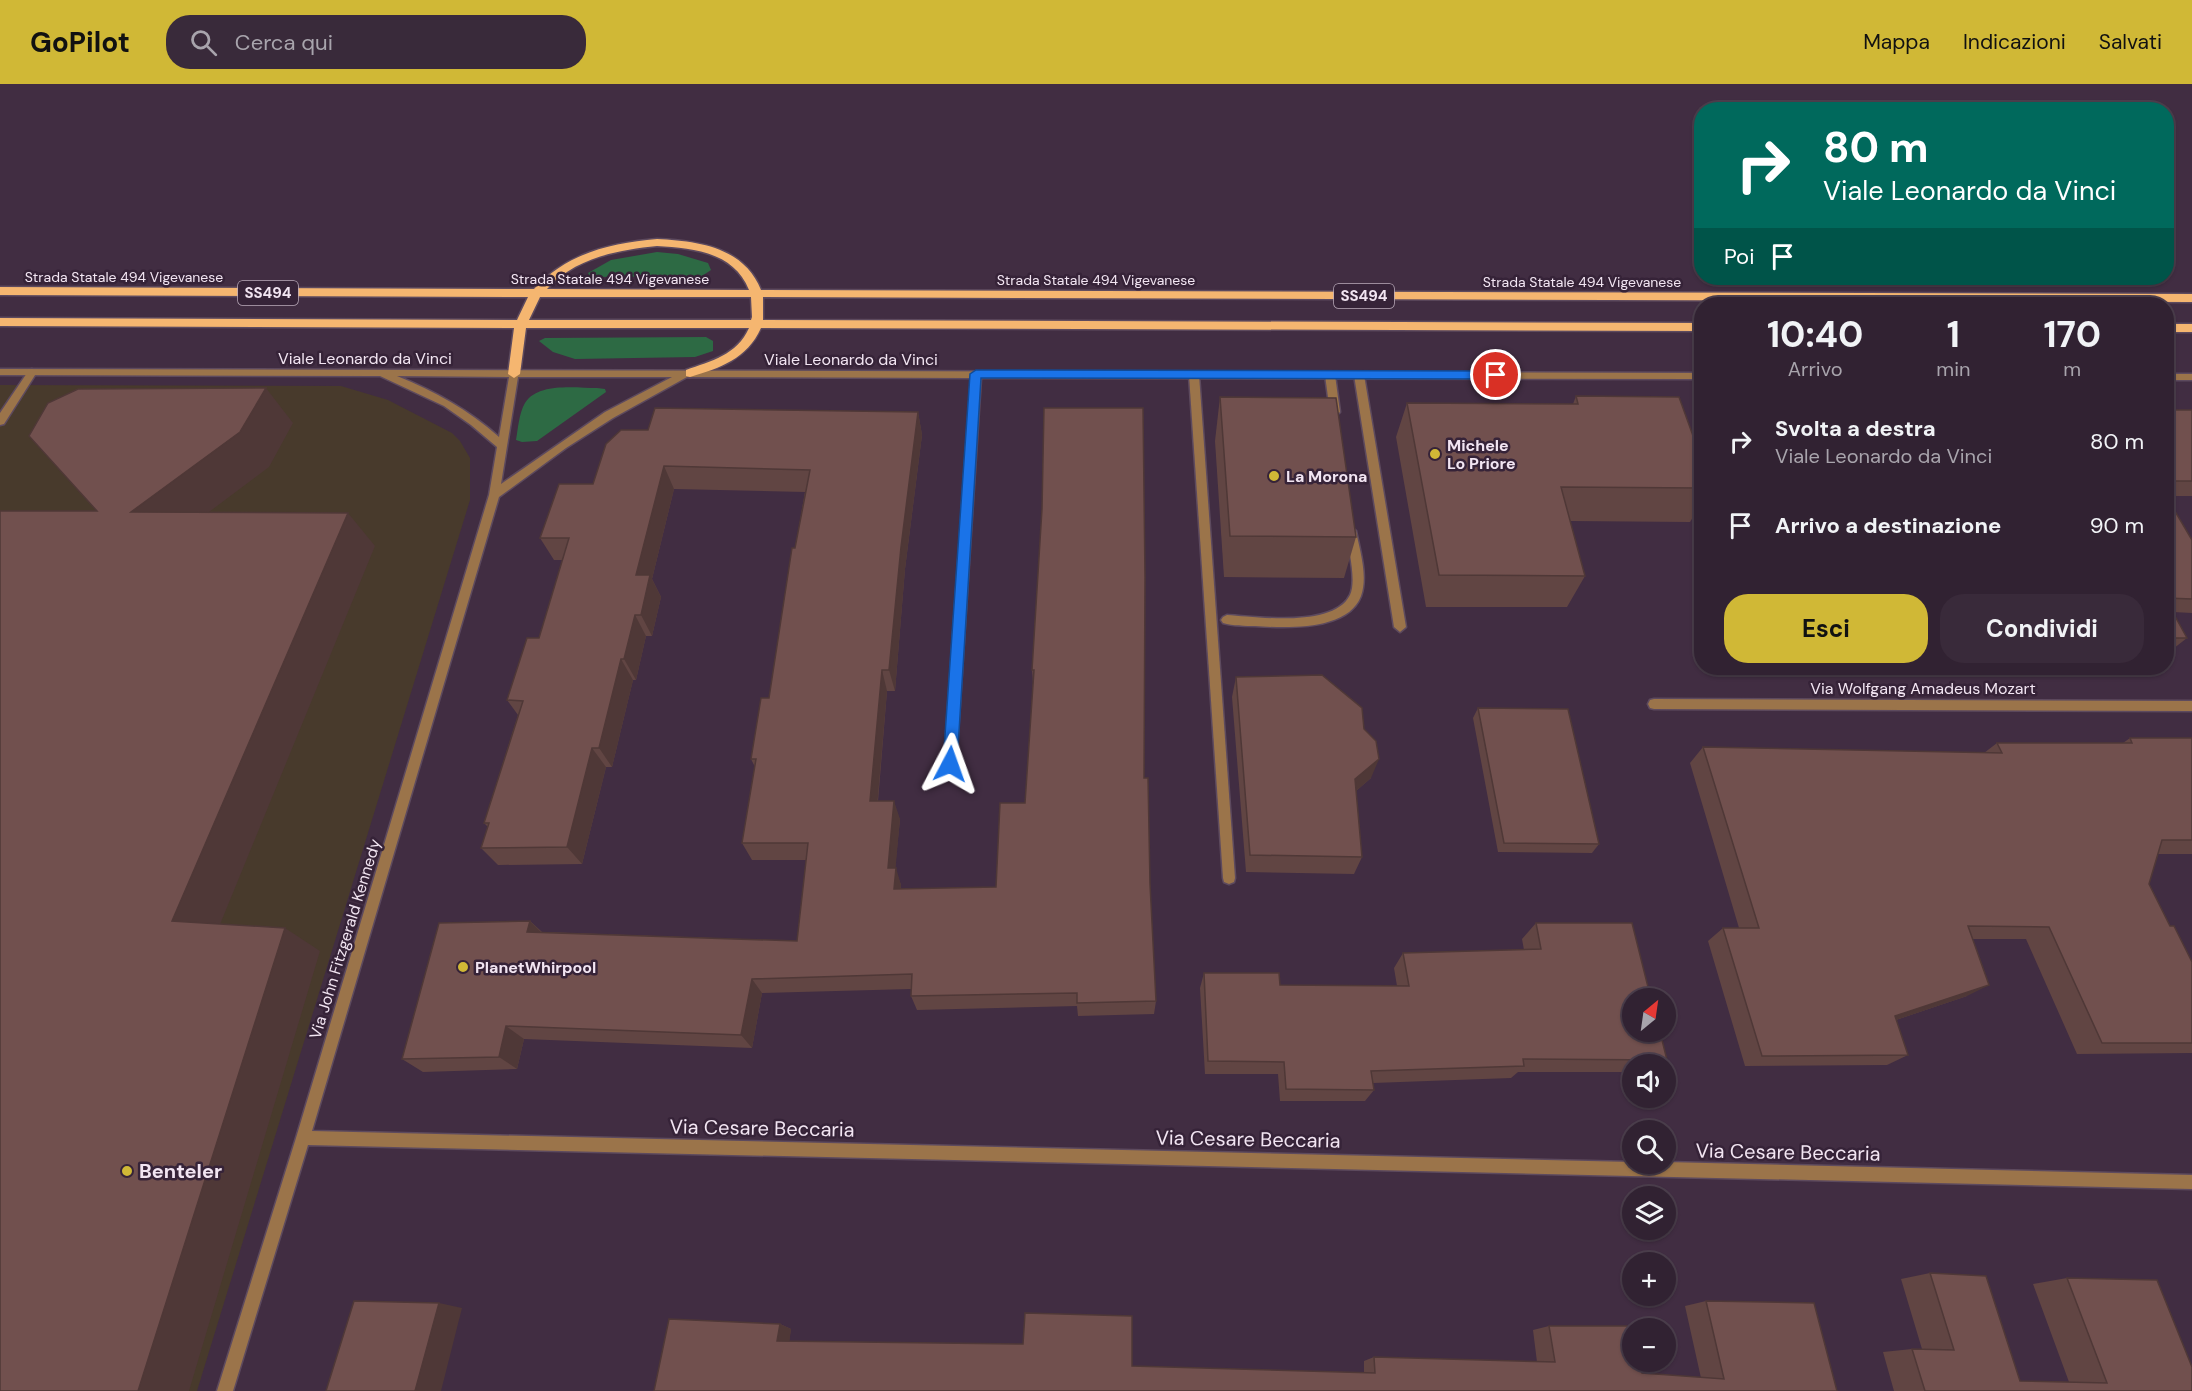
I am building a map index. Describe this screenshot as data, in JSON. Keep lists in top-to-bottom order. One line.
{"streets":{"main road":["Strada Statale 494 Vigevanese","SS494"],"street":["Viale Leonardo da Vinci","Via Wolfgang Amadeus Mozart","Via John Fitzgerald Kennedy","Via Cesare Beccaria"]},"crossings":[["Viale Leonardo da Vinci","Via John Fitzgerald Kennedy"],["Via John Fitzgerald Kennedy","Via Cesare Beccaria"]],"places":["Michele Lo Priore","La Morona","PlanetWhirpool","Benteler"],"north":"top right","page":{"header":"GoPilot","search":"Cerca qui","nav":["Mappa","Indicazioni","Salvati"],"turn":["80 m","Viale Leonardo da Vinci"],"then":"Poi","eta":["10:40","Arrivo","1","min","170","m"],"list":[{"name":"Svolta a destra","note":"Viale Leonardo da Vinci","value":"80 m"},{"name":"Arrivo a destinazione","value":"90 m"}],"buttons":["Esci","Condividi"],"map_buttons":["+","−"]}}
